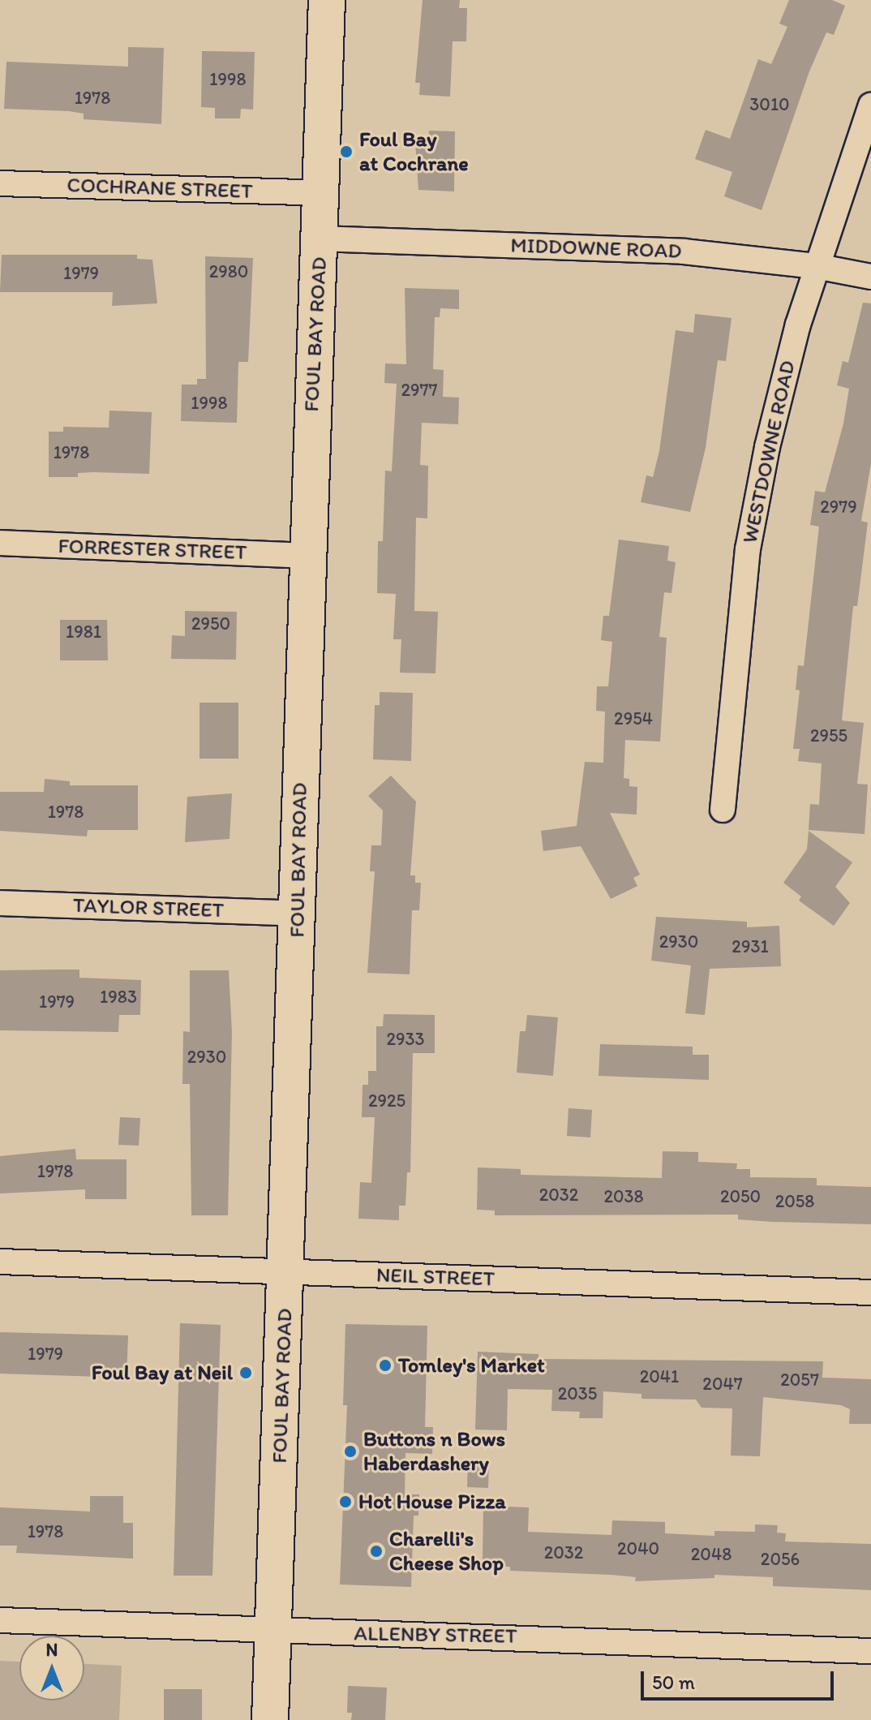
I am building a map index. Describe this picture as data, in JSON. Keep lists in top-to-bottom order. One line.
{"streets":{"main road":["FOUL BAY ROAD"],"street":["COCHRANE STREET","MIDDOWNE ROAD","WESTDOWNE ROAD","FORRESTER STREET","TAYLOR STREET","NEIL STREET","ALLENBY STREET"]},"crossings":[["COCHRANE STREET","FOUL BAY ROAD"],["MIDDOWNE ROAD","FOUL BAY ROAD"],["MIDDOWNE ROAD","WESTDOWNE ROAD"],["FOUL BAY ROAD","FORRESTER STREET"],["FOUL BAY ROAD","TAYLOR STREET"],["FOUL BAY ROAD","NEIL STREET"],["FOUL BAY ROAD","ALLENBY STREET"]],"places":["Foul Bay at Cochrane","Tomley's Market","Foul Bay at Neil","Buttons n Bows Haberdashery","Hot House Pizza","Charelli's Cheese Shop"],"house_numbers":["1998","1978","3010","2980","1979","2977","1998","1978","2979","2950","1981","2954","2955","1978","2930","2931","1983","1979","2933","2930","2925","1978","2032","2038","2050","2058","1979","2041","2057","2047","2035","1978","2040","2032","2048","2056"],"scale_bar":"50 m","north":"top"}
